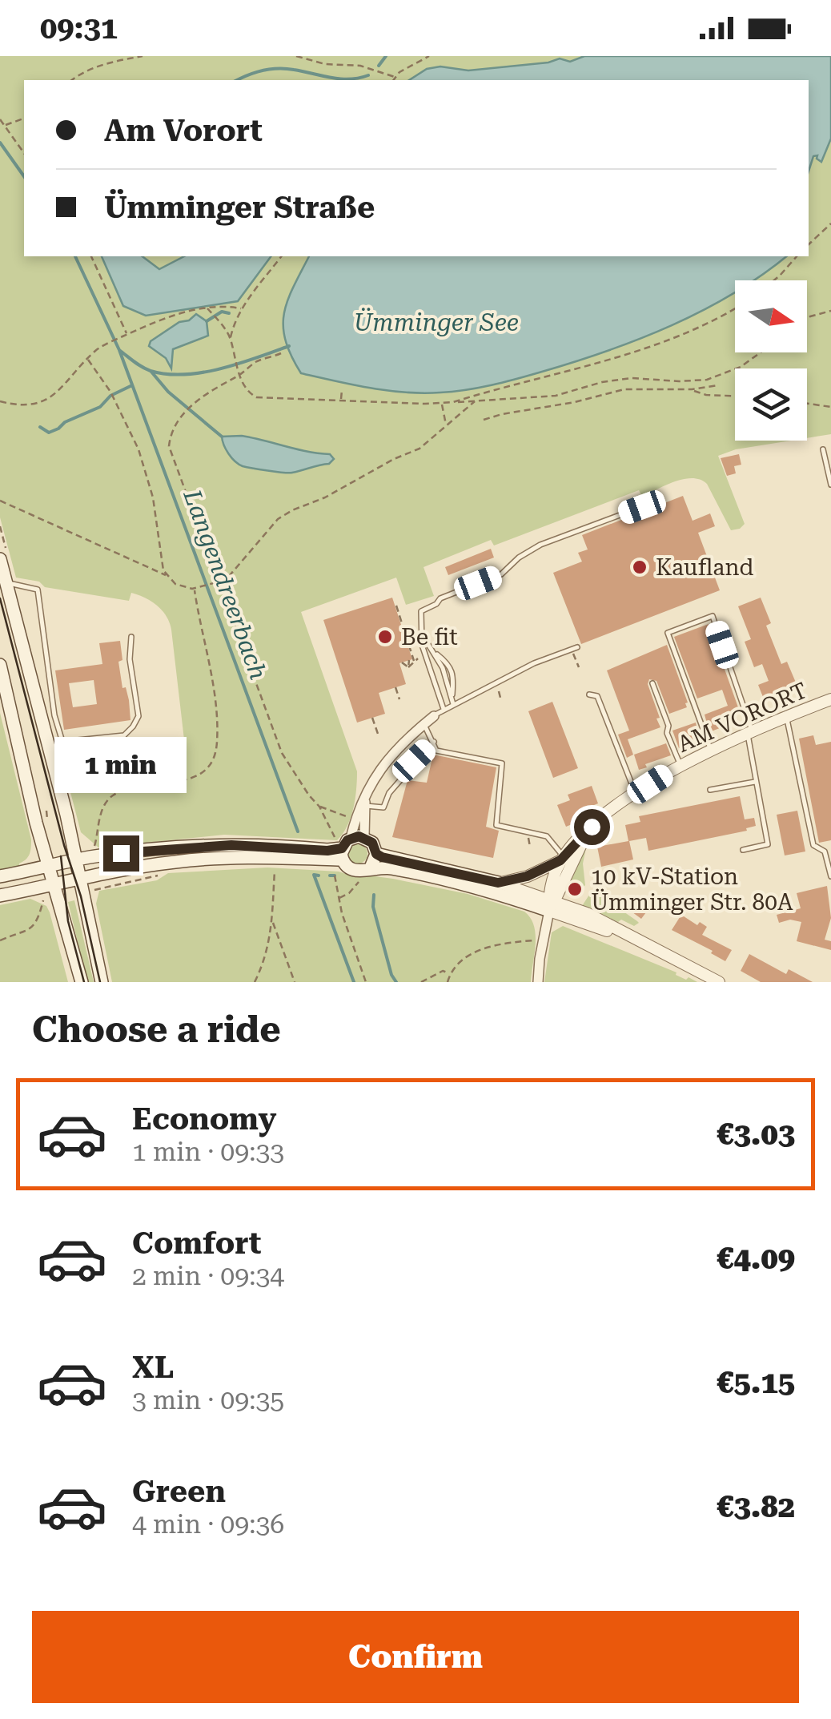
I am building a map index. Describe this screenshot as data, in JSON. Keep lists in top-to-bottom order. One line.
{"streets":{"street":["AM VORORT"]},"water":["Ümminger See","Langendreerbach"],"places":["Kaufland","Be fit","10 kV-Station Ümminger Str. 80A"],"north":"right","page":{"status":"09:31","banner":["Am Vorort","Ümminger Straße"],"bubble":"1 min","heading":"Choose a ride","list":[{"name":"Economy","note":"1 min · 09:33","value":"€3.03"},{"name":"Comfort","note":"2 min · 09:34","value":"€4.09"},{"name":"XL","note":"3 min · 09:35","value":"€5.15"},{"name":"Green","note":"4 min · 09:36","value":"€3.82"}],"buttons":"Confirm"}}
